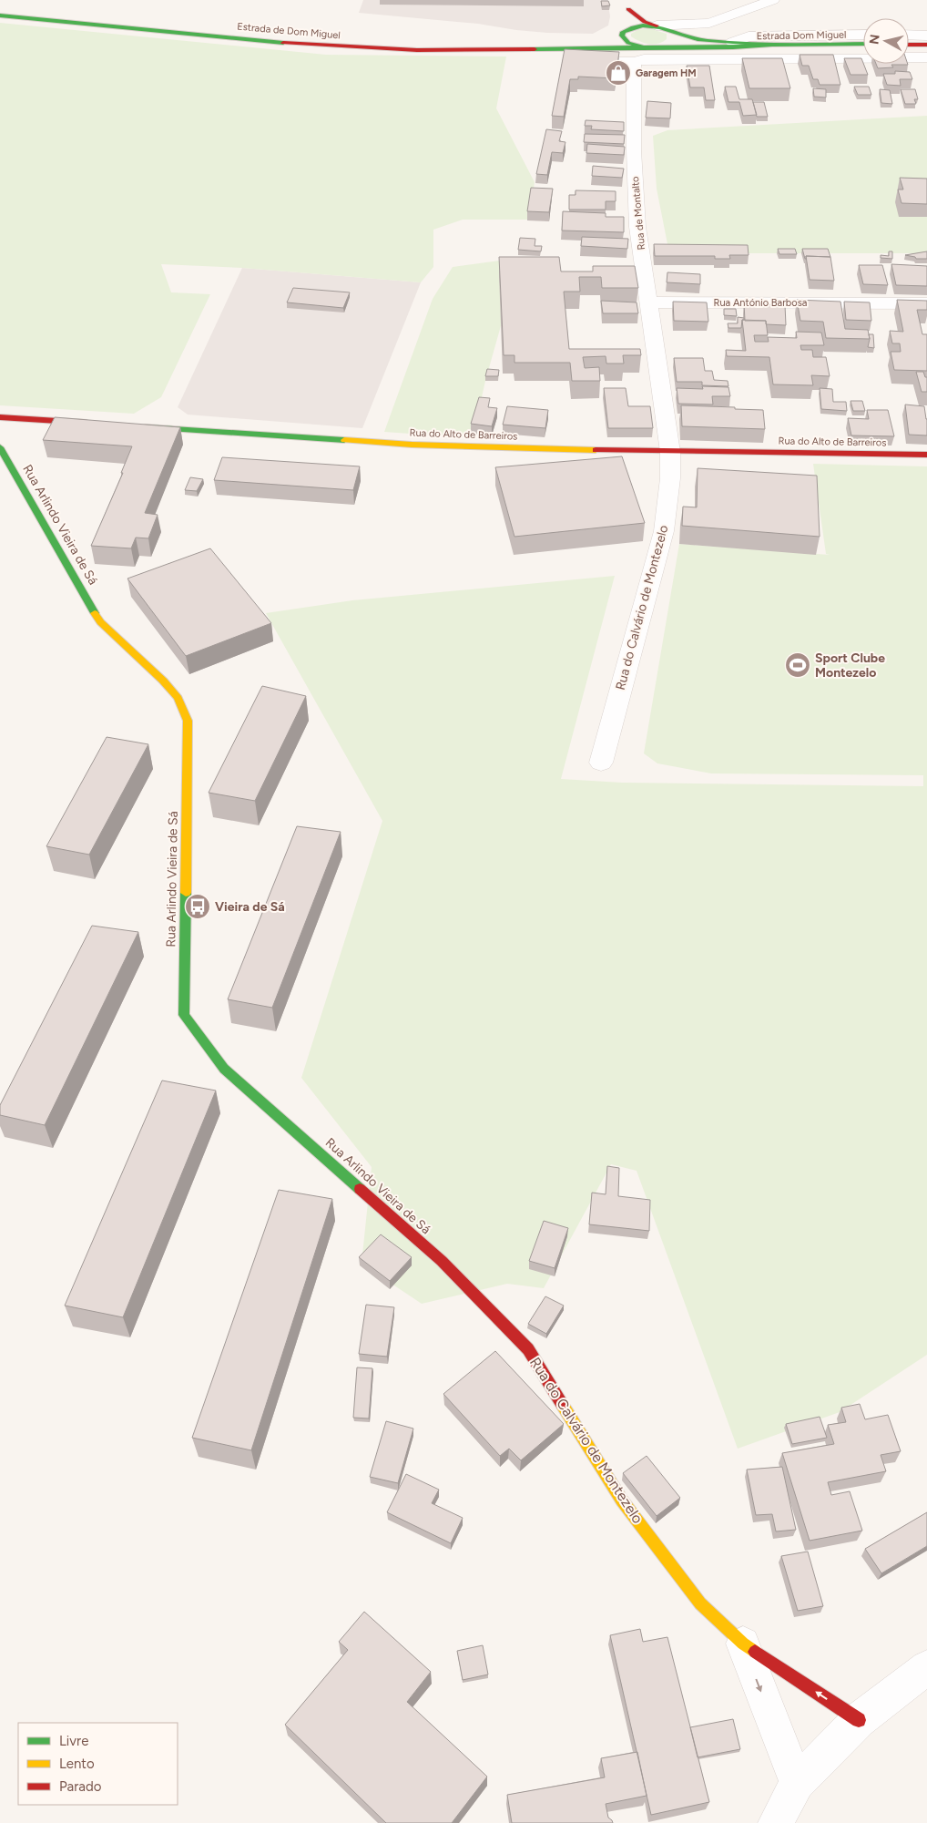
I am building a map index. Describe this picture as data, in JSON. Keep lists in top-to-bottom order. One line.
{"streets":{"street":["Estrada de Dom Miguel","Estrada Dom Miguel","Rua de Montalto","Rua António Barbosa","Rua do Alto de Barreiros","Rua Arlindo Vieira de Sá","Rua do Calvário de Montezelo"]},"crossings":[["Estrada de Dom Miguel","Estrada Dom Miguel"],["Estrada Dom Miguel","Rua de Montalto"],["Rua de Montalto","Rua António Barbosa"],["Rua de Montalto","Rua do Alto de Barreiros"],["Rua de Montalto","Rua do Calvário de Montezelo"],["Rua do Alto de Barreiros","Rua do Calvário de Montezelo"],["Rua Arlindo Vieira de Sá","Rua do Calvário de Montezelo"]],"places":{"shop":["Garagem HM"],"sports":["Sport Clube Montezelo"],"bus stop":["Vieira de Sá"]},"legend":["Livre","Lento","Parado"],"north":"left"}
